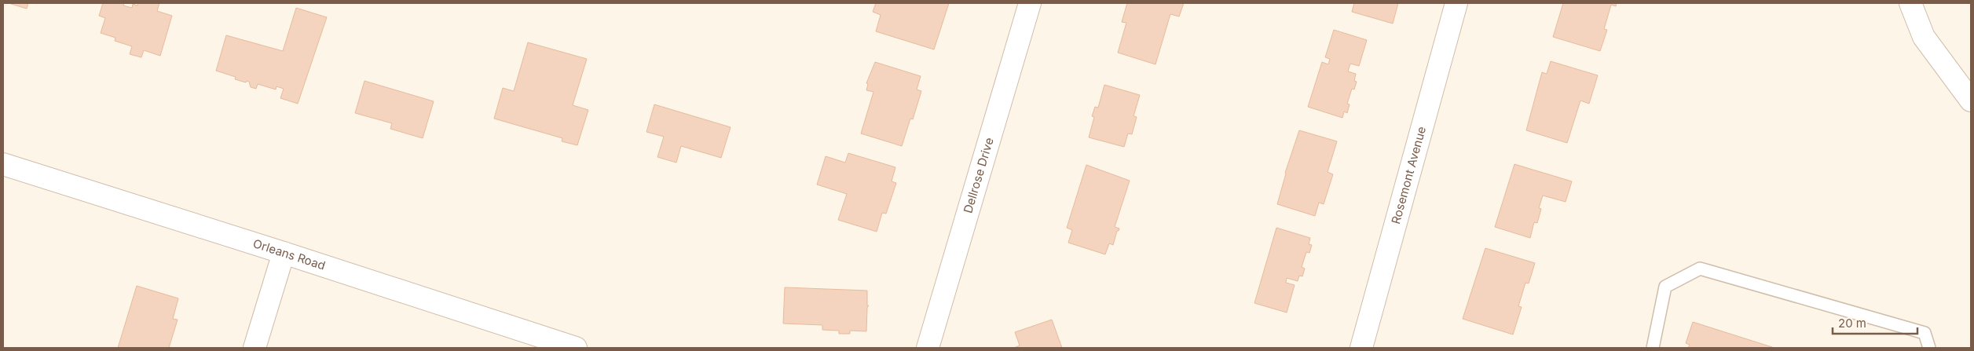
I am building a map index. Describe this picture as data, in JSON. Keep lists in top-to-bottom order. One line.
{"streets":{"street":["Dellrose Drive","Rosemont Avenue","Orleans Road"]},"scale_bar":"20 m"}
